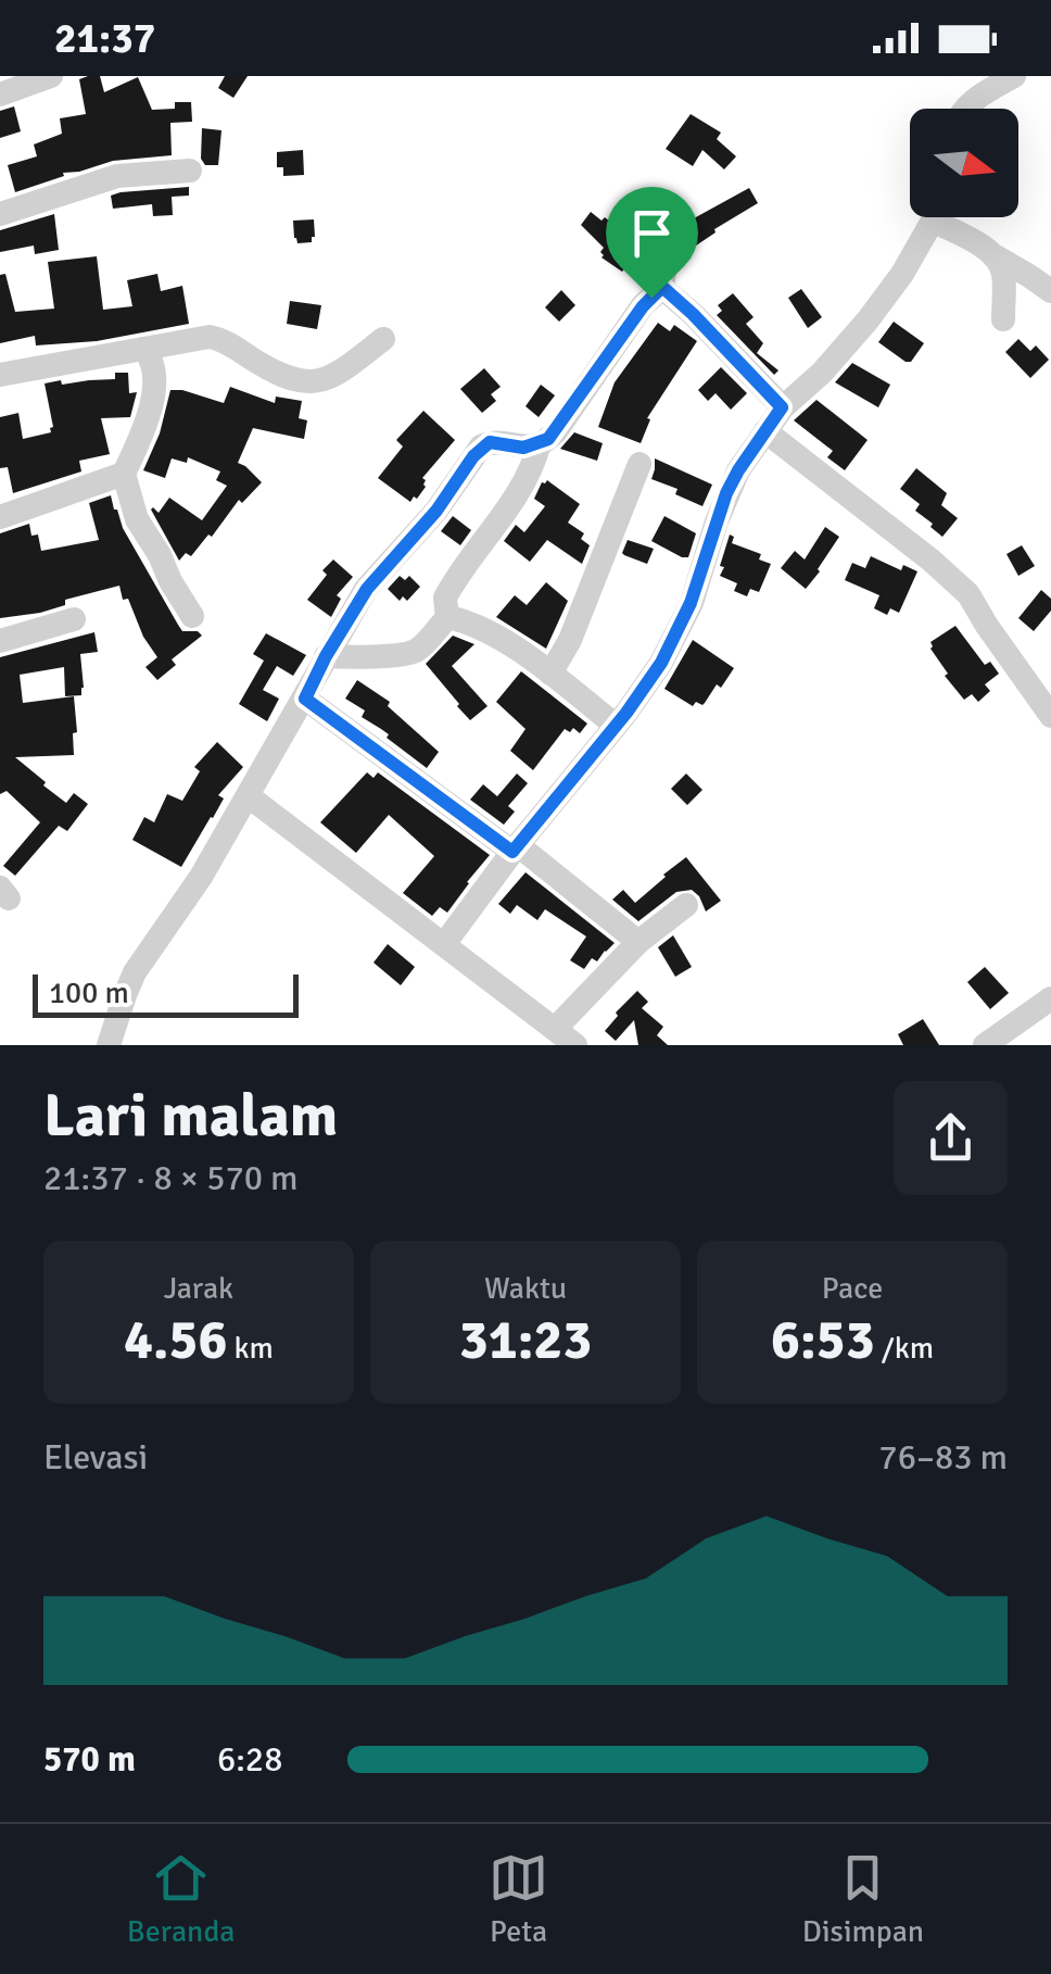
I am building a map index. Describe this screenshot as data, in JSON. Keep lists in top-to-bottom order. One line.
{"scale_bar":"100 m","north":"right","page":{"status":"21:37","scale":"100 m","heading":["Lari malam","21:37 · 8 × 570 m"],"stats":[["Jarak","4.56 km"],["Waktu","31:23"],["Pace","6:53 /km"]],"chart":["Elevasi","76–83 m"],"list":[{"name":"570 m","note":"6:28"}],"tabs":["Beranda","Peta","Disimpan"]}}
